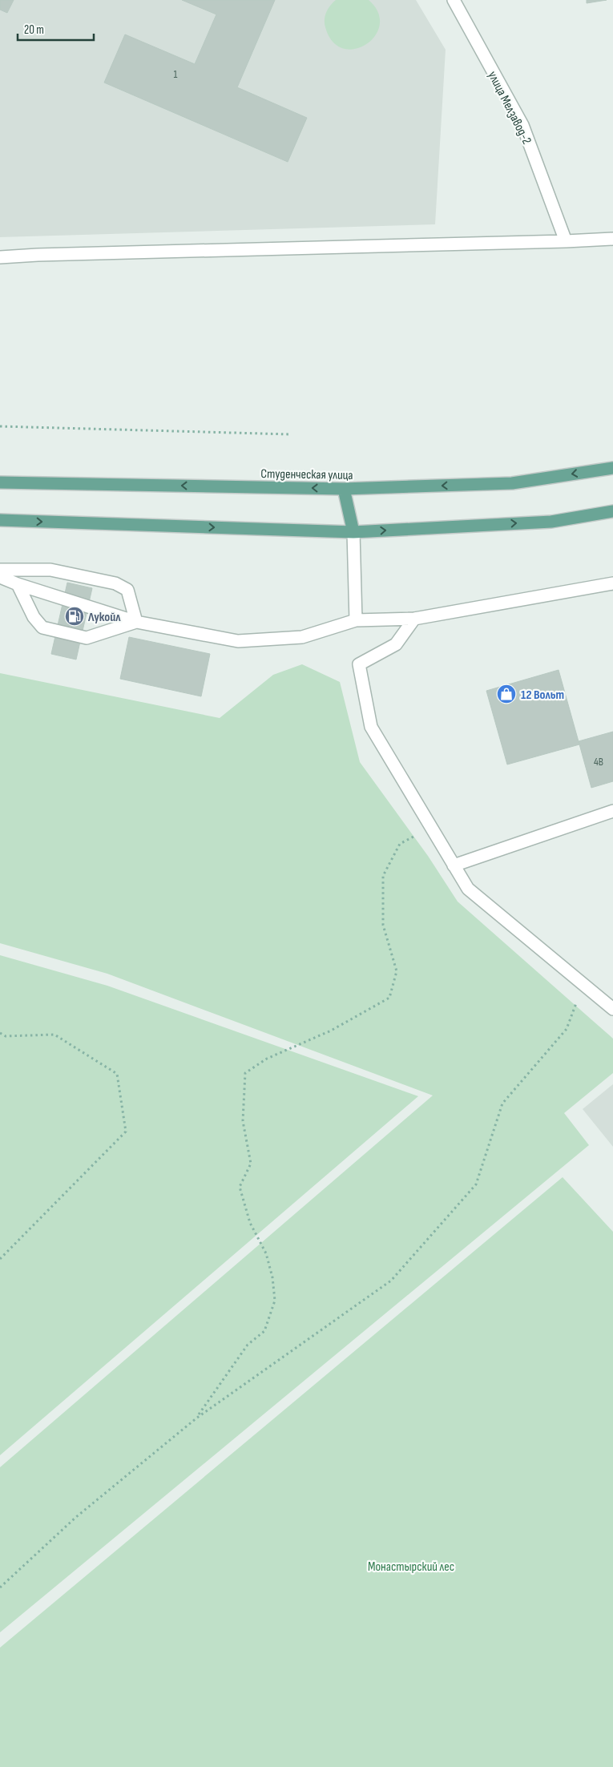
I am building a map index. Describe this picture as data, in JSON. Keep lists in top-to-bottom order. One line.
{"streets":{"main road":["Студенческая улица"],"street":["улица Мелзавод-2"]},"parks":["Монастырский лес"],"places":{"fuel station":["Лукойл"],"shop":["12 Вольт"]},"house_numbers":["1","4В"],"scale_bar":"20 m"}
